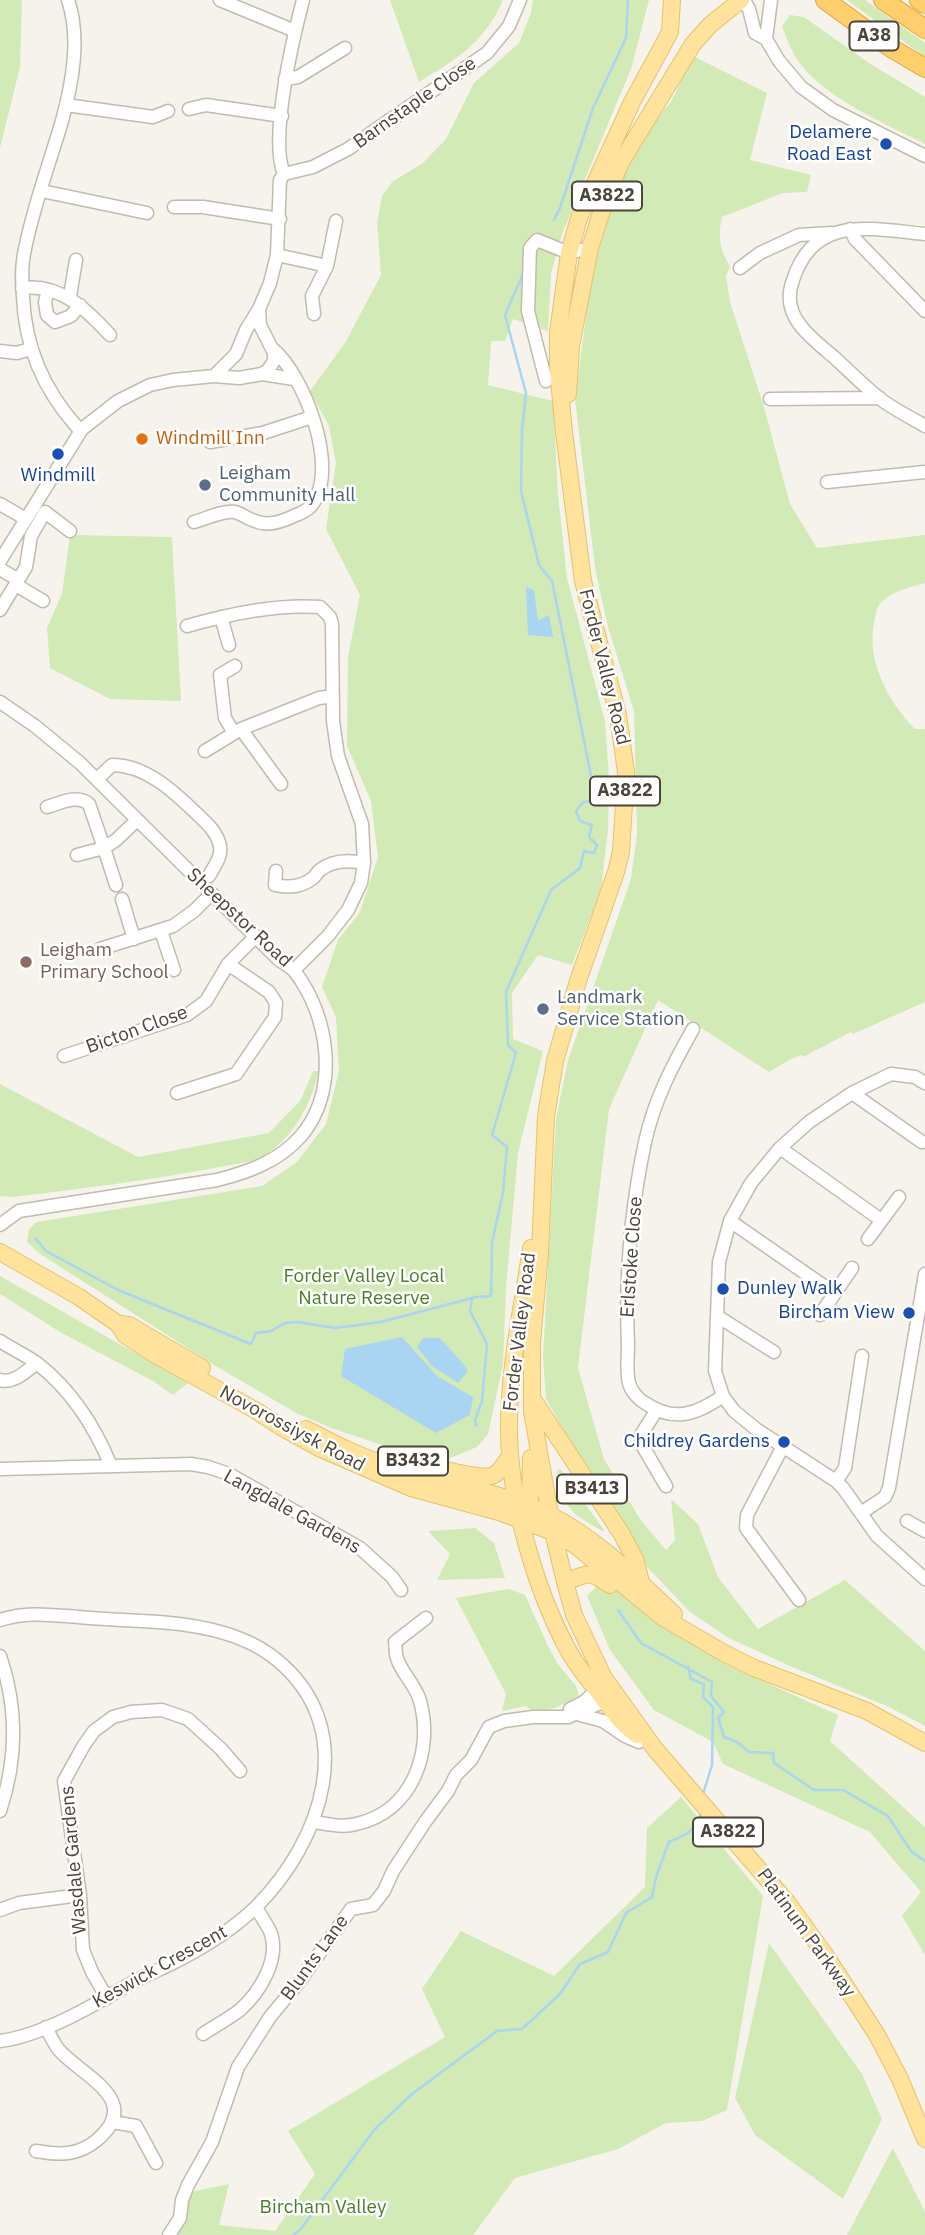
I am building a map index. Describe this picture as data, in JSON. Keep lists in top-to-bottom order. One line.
{"streets":{"highway":["A38"],"main road":["A3822","Forder Valley Road","Novorossiysk Road","B3432","B3413","Platinum Parkway"],"street":["Barnstaple Close","Sheepstor Road","Bicton Close","Erlstoke Close","Langdale Gardens","Wasdale Gardens","Blunts Lane","Keswick Crescent"]},"crossings":[["Forder Valley Road","Novorossiysk Road"],["Forder Valley Road","B3432"],["Forder Valley Road","B3413"],["Forder Valley Road","Platinum Parkway"],["Sheepstor Road","Bicton Close"],["Novorossiysk Road","B3432"],["Novorossiysk Road","B3413"],["Novorossiysk Road","Platinum Parkway"],["B3413","Platinum Parkway"],["Wasdale Gardens","Keswick Crescent"],["Platinum Parkway","Blunts Lane"]],"parks":["Forder Valley Local Nature Reserve","Bircham Valley"],"places":["Delamere Road East","Windmill Inn","Windmill","Leigham Community Hall","Leigham Primary School","Landmark Service Station","Dunley Walk","Bircham View","Childrey Gardens"]}
